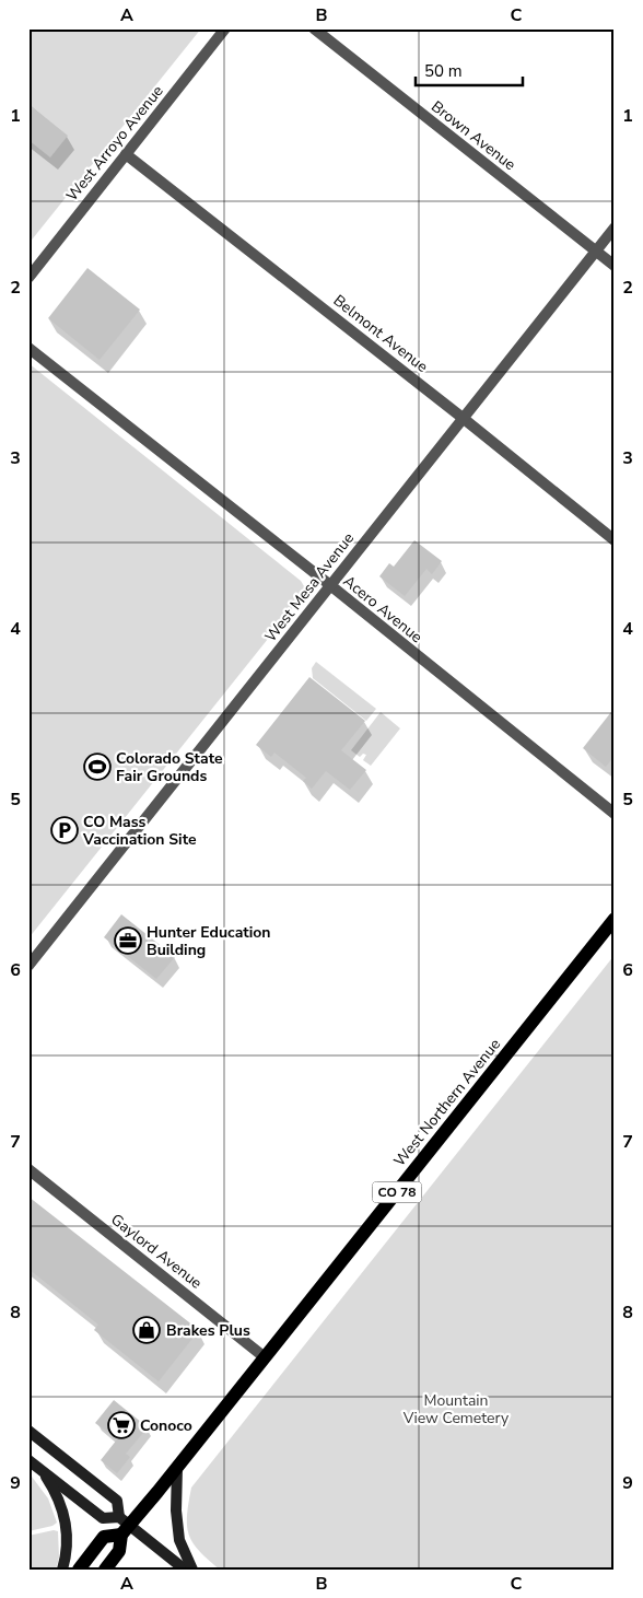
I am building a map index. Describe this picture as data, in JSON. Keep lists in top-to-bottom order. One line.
{"streets":{"main road":["West Northern Avenue","CO 78"],"street":["Brown Avenue","West Arroyo Avenue","Belmont Avenue","West Mesa Avenue","Acero Avenue","Gaylord Avenue"]},"crossings":[["Brown Avenue","West Mesa Avenue"],["West Arroyo Avenue","Belmont Avenue"],["Belmont Avenue","West Mesa Avenue"],["West Mesa Avenue","Acero Avenue"],["West Northern Avenue","Gaylord Avenue"]],"parks":["Mountain View Cemetery"],"places":{"sports":["Colorado State Fair Grounds"],"parking":["CO Mass Vaccination Site"],"office":["Hunter Education Building"],"shop":["Brakes Plus"],"supermarket":["Conoco"]},"scale_bar":"50 m","grid":{"columns":["A","B","C"],"rows":["1","2","3","4","5","6","7","8","9"]}}
